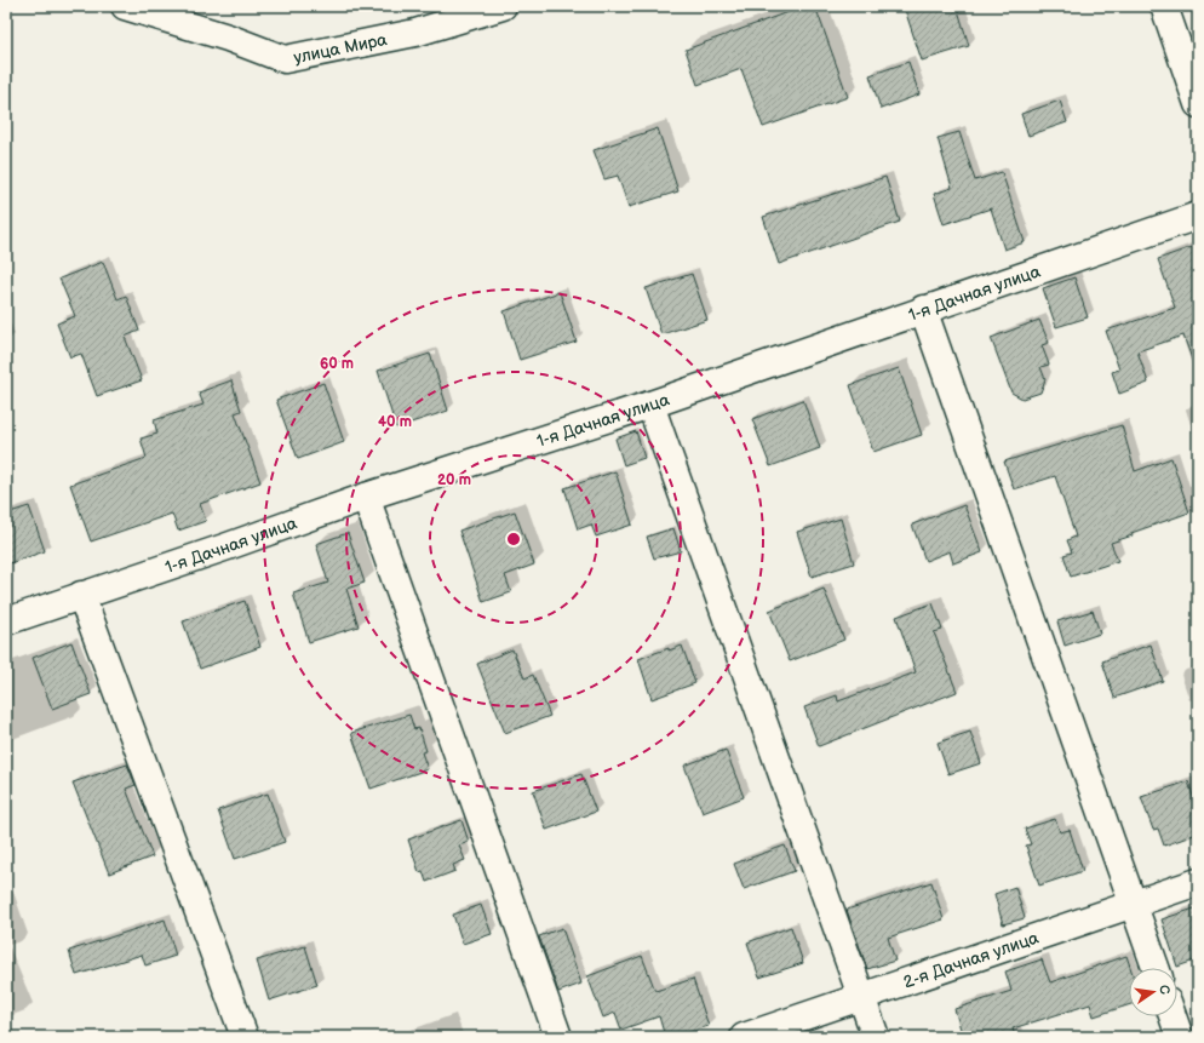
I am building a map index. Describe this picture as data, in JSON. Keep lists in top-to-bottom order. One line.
{"streets":{"street":["улица Мира","1-я Дачная улица","2-я Дачная улица"]},"north":"right","rings":["60 m","40 m","20 m"]}
